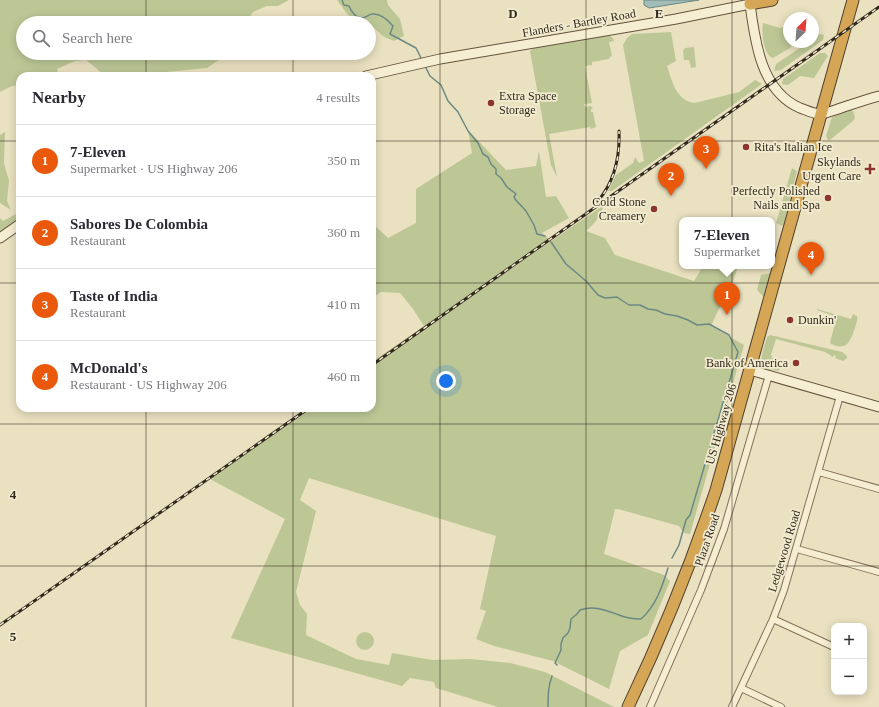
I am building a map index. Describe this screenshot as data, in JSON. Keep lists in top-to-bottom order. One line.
{"streets":{"highway":["US Highway 206"],"main road":["Flanders - Bartley Road"],"street":["Plaza Road","Ledgewood Road"]},"places":{"other":["Extra Space Storage","Rita's Italian Ice","Perfectly Polished Nails and Spa","Cold Stone Creamery","Dunkin'","Bank of America"],"health":["Skylands Urgent Care"]},"north":"top right","page":{"search":"Search here","heading":["Nearby","4 results"],"list":[{"mark":"1","name":"7-Eleven","note":"Supermarket · US Highway 206","value":"350 m"},{"mark":"2","name":"Sabores De Colombia","note":"Restaurant","value":"360 m"},{"mark":"3","name":"Taste of India","note":"Restaurant","value":"410 m"},{"mark":"4","name":"McDonald's","note":"Restaurant · US Highway 206","value":"460 m"}],"pins":["3","2","4","1"],"popup":["7-Eleven","Supermarket"],"map_buttons":["+","−"]},"grid":{"columns":["D","E"],"rows":["4","5"]}}
